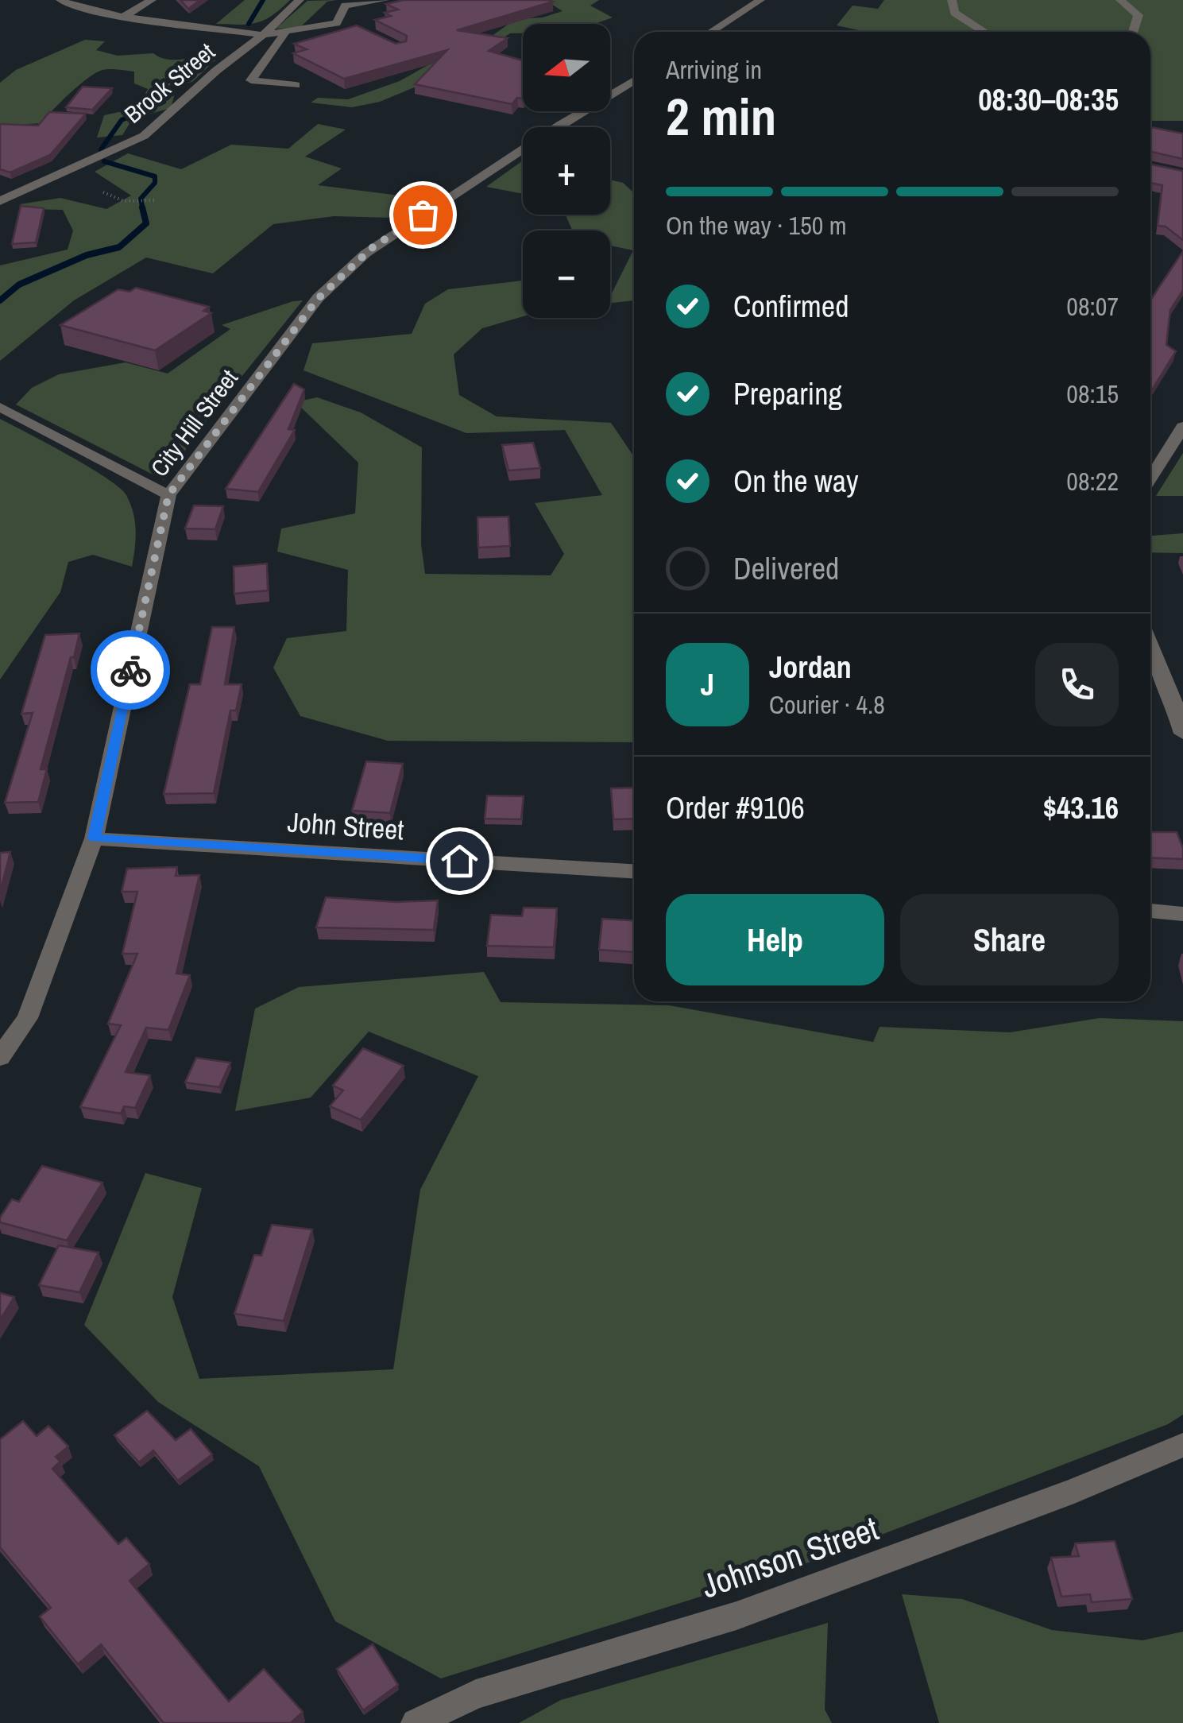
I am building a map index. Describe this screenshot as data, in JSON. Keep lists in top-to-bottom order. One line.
{"streets":{"street":["Brook Street","City Hill Street","John Street","Johnson Street"]},"crossings":[["City Hill Street","John Street"]],"north":"left","page":{"map_buttons":["+","−"],"heading":["2 min","Arriving in","08:30–08:35"],"panel":["Jordan","Courier · 4.8","Order #9106","$43.16"],"bar":"On the way · 150 m","list":[["Confirmed","08:07"],["Preparing","08:15"],["On the way","08:22"],"Delivered"],"round":"J","buttons":["Help","Share"]}}
